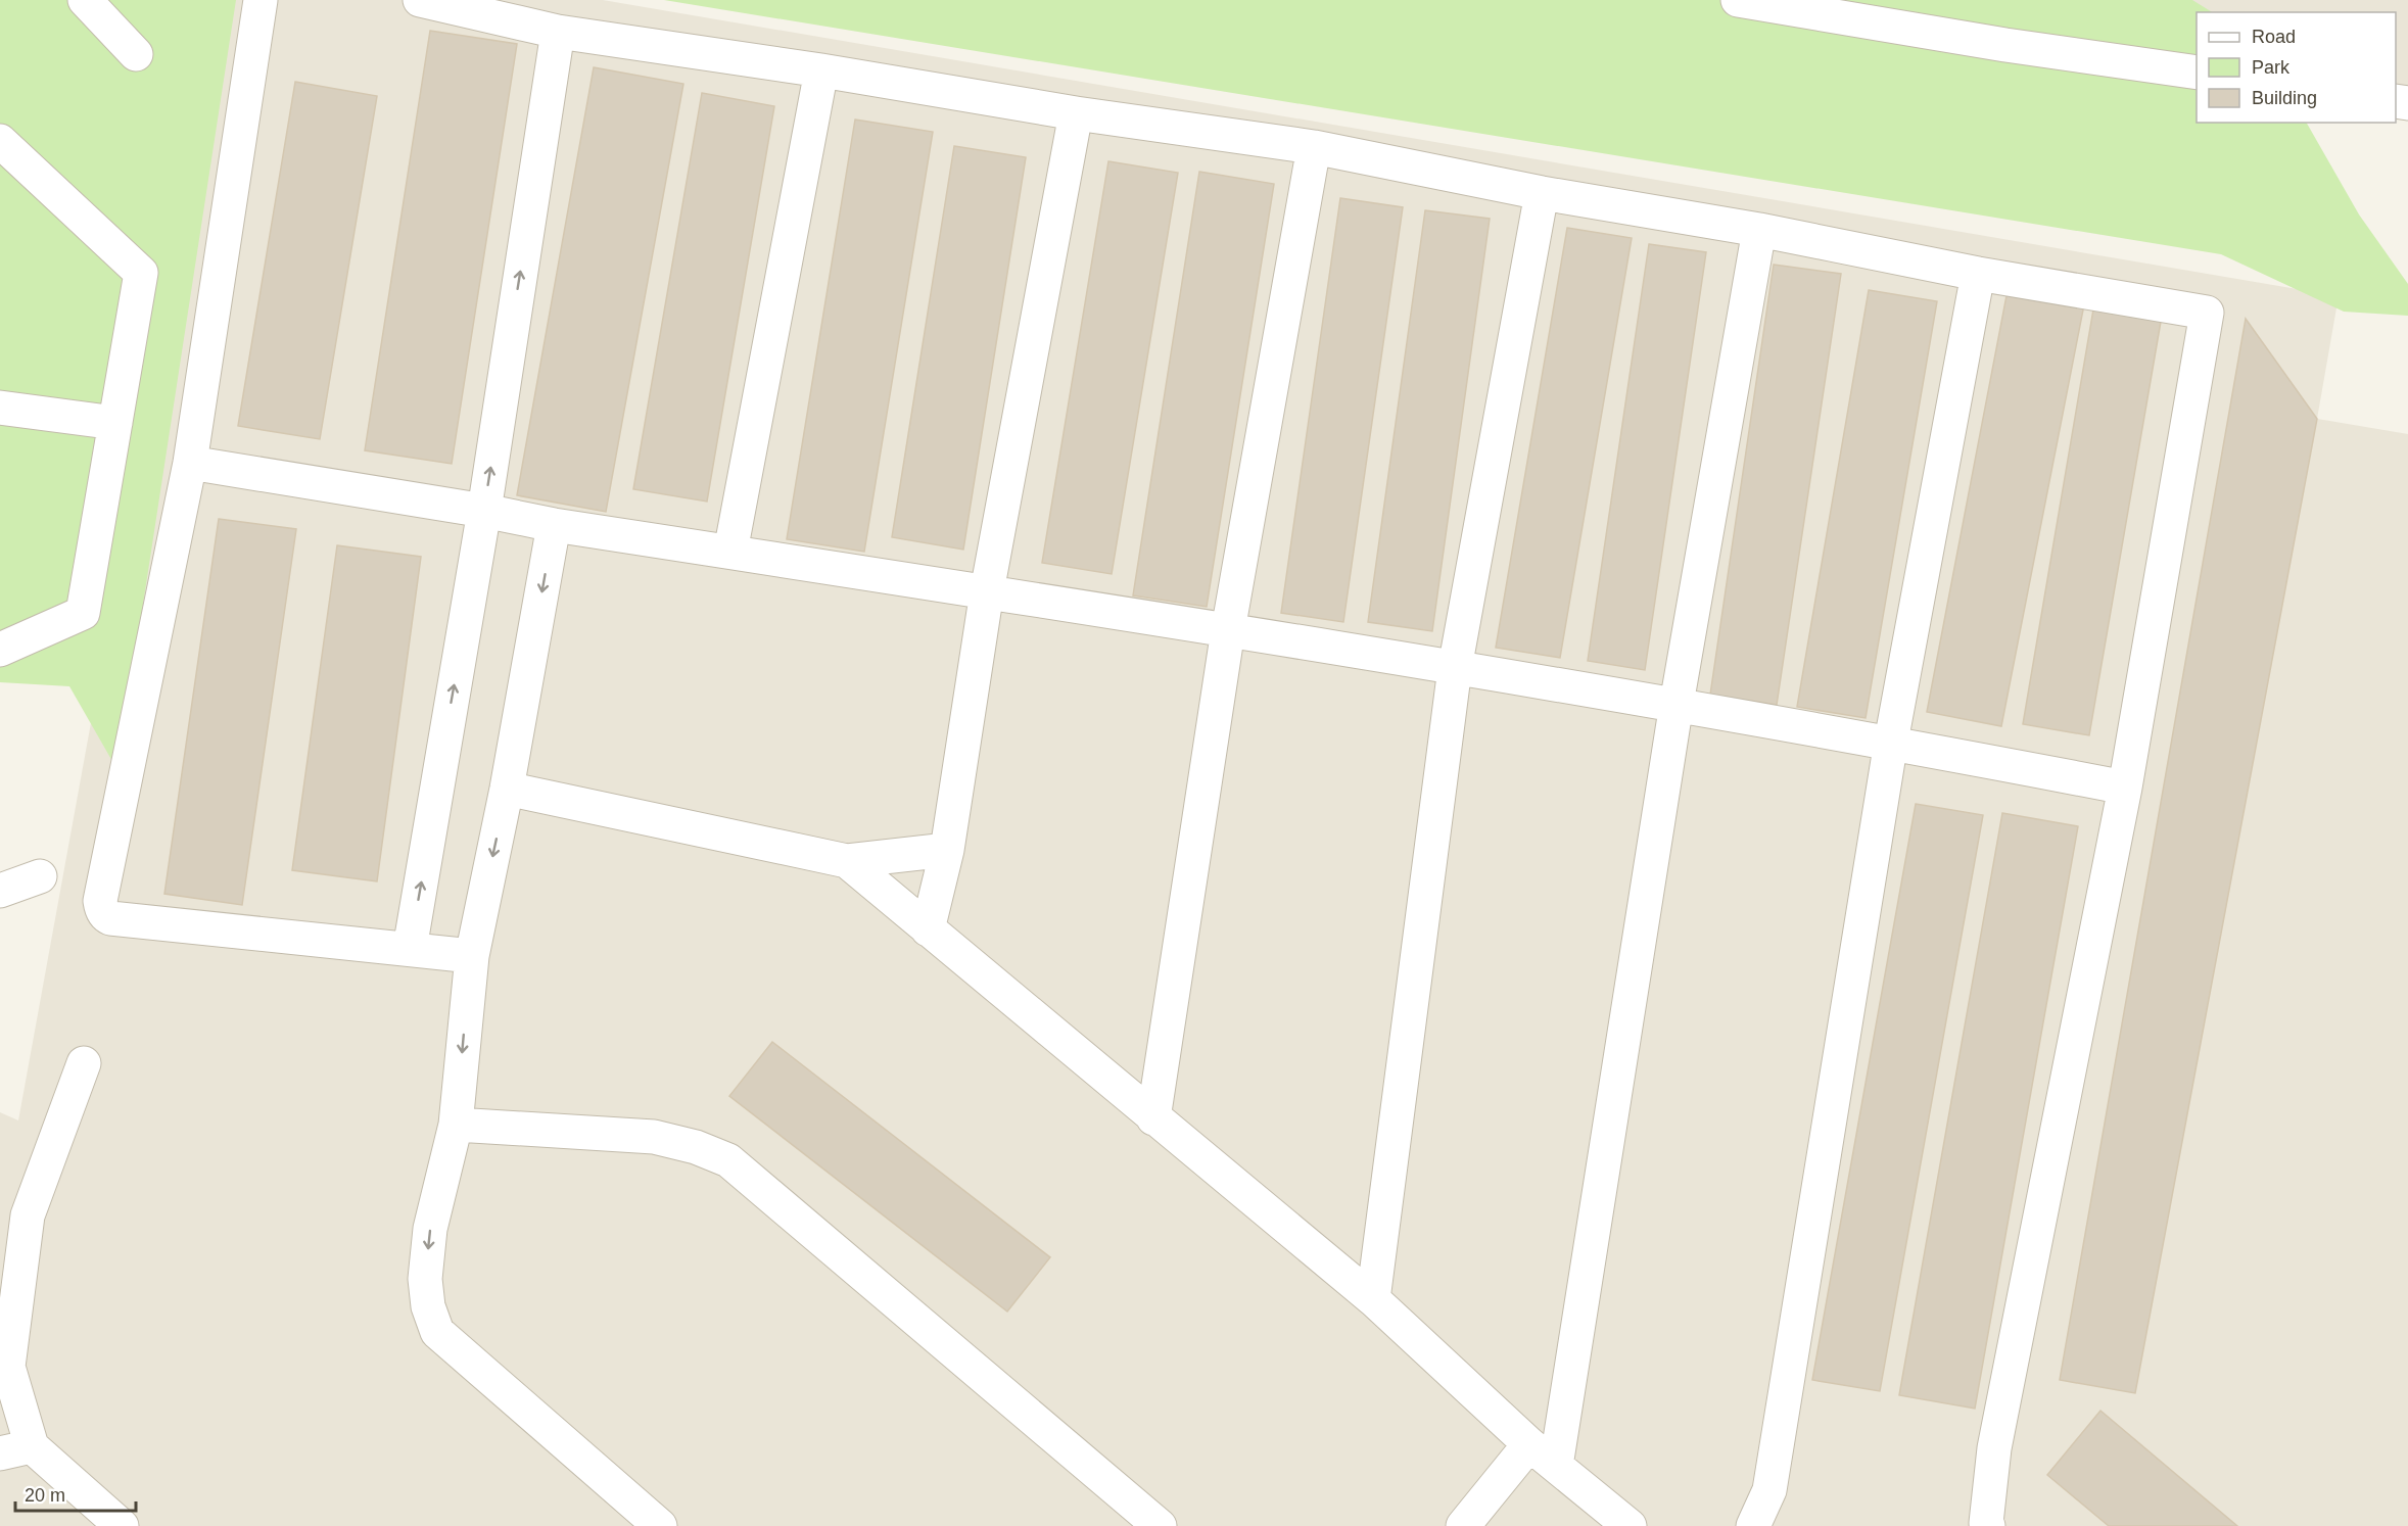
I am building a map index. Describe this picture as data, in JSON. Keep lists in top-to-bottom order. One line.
{"legend":["Road","Park","Building"],"scale_bar":"20 m"}
